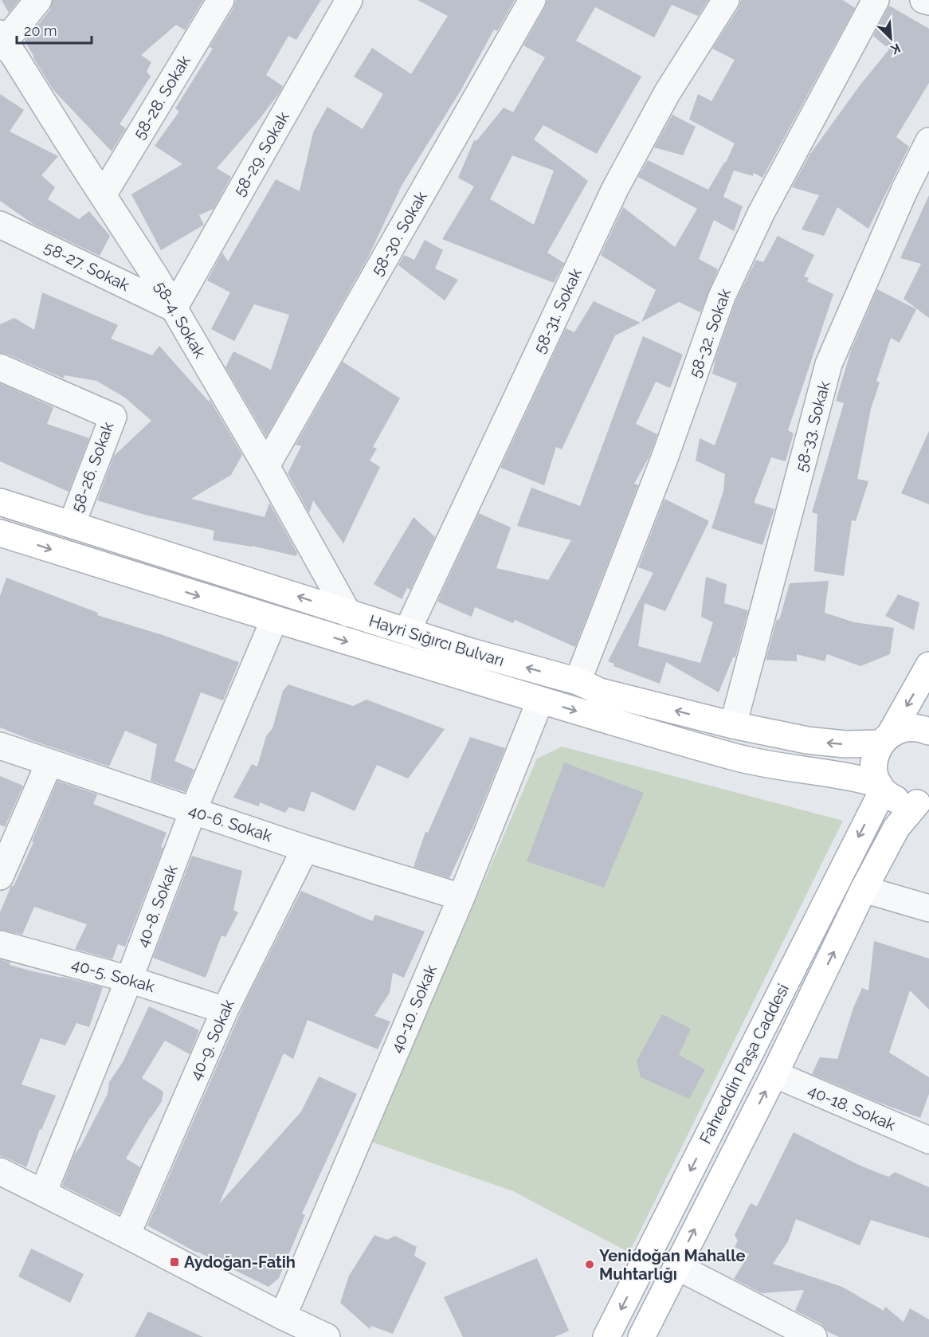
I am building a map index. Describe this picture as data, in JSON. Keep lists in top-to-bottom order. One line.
{"streets":{"main road":["Hayri Sığırcı Bulvarı","Fahreddin Paşa Caddesi"],"street":["58-28. Sokak","58-29. Sokak","58-30. Sokak","58-27. Sokak","58-31. Sokak","58-4. Sokak","58-32. Sokak","58-33. Sokak","58-26. Sokak","40-6. Sokak","40-8. Sokak","40-5. Sokak","40-10. Sokak","40-9. Sokak","40-18. Sokak"]},"crossings":[["58-28. Sokak","58-4. Sokak"],["58-29. Sokak","58-27. Sokak"],["58-29. Sokak","58-4. Sokak"],["58-30. Sokak","58-4. Sokak"],["58-27. Sokak","58-4. Sokak"],["58-31. Sokak","Hayri Sığırcı Bulvarı"],["58-4. Sokak","Hayri Sığırcı Bulvarı"],["58-32. Sokak","Hayri Sığırcı Bulvarı"],["58-33. Sokak","Hayri Sığırcı Bulvarı"],["58-26. Sokak","Hayri Sığırcı Bulvarı"],["Hayri Sığırcı Bulvarı","40-8. Sokak"],["Hayri Sığırcı Bulvarı","40-10. Sokak"],["Hayri Sığırcı Bulvarı","Fahreddin Paşa Caddesi"],["40-6. Sokak","40-8. Sokak"],["40-6. Sokak","40-10. Sokak"],["40-6. Sokak","40-9. Sokak"],["40-8. Sokak","40-5. Sokak"],["40-5. Sokak","40-9. Sokak"],["Fahreddin Paşa Caddesi","40-18. Sokak"]],"places":{"transit":["Aydoğan-Fatih"],"other":["Yenidoğan Mahalle Muhtarlığı"]},"scale_bar":"20 m","north":"bottom right"}
